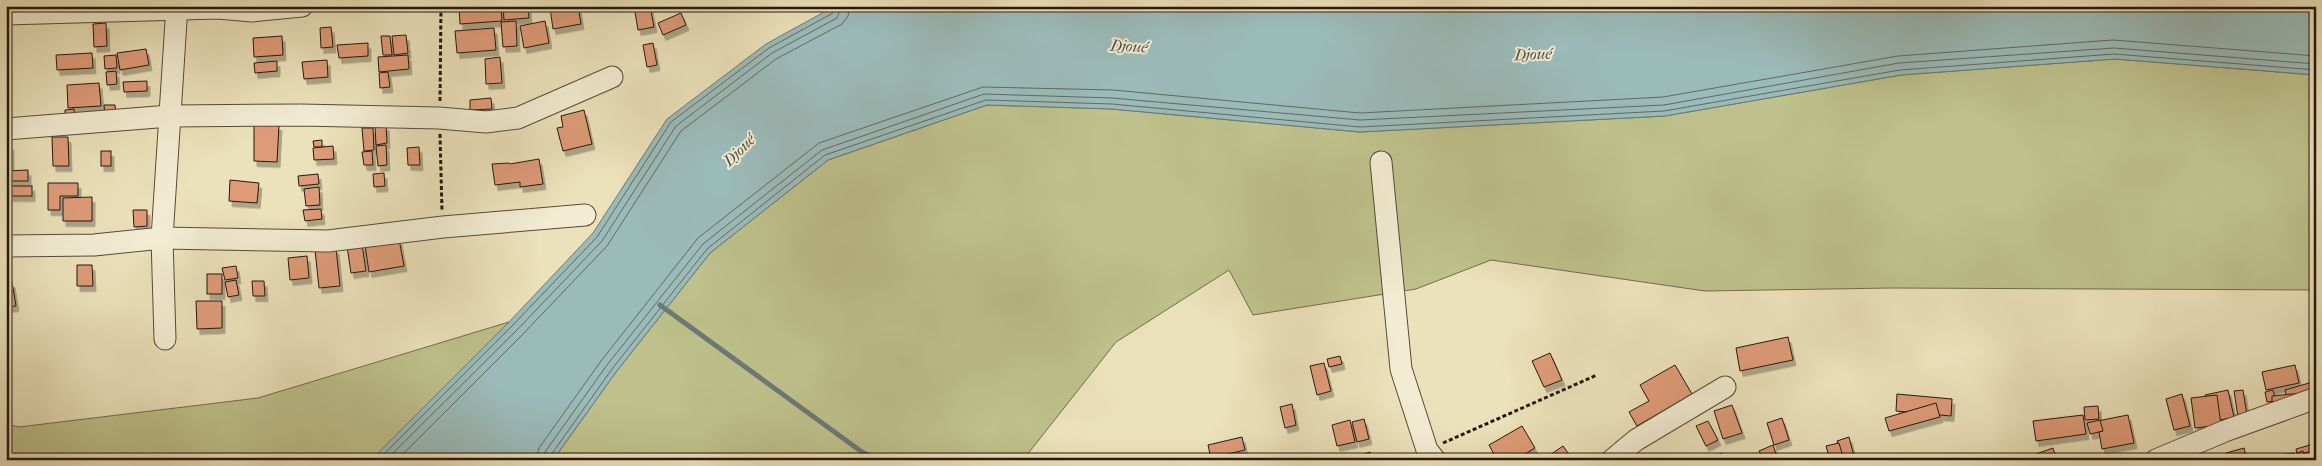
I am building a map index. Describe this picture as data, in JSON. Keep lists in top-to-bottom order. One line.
{"water":["Djoué"]}
